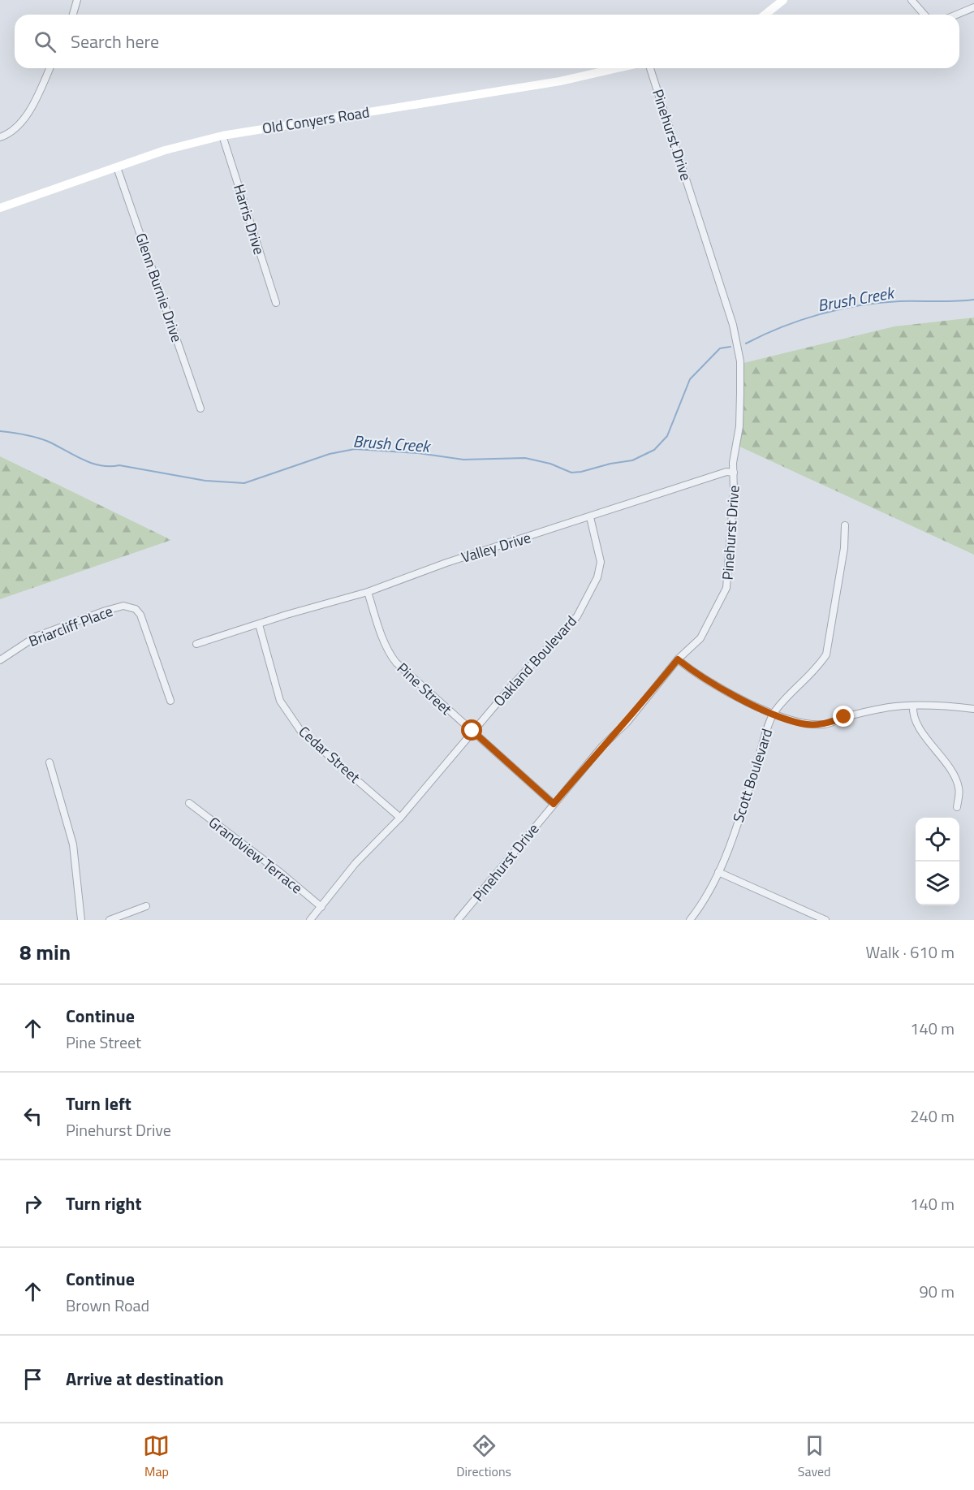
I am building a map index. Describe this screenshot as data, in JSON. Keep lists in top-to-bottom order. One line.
{"streets":{"street":["Old Conyers Road","Pinehurst Drive","Harris Drive","Glenn Burnie Drive","Valley Drive","Briarcliff Place","Oakland Boulevard","Pine Street","Cedar Street","Scott Boulevard","Grandview Terrace"]},"crossings":[["Old Conyers Road","Harris Drive"],["Old Conyers Road","Glenn Burnie Drive"],["Pinehurst Drive","Valley Drive"],["Pinehurst Drive","Pine Street"],["Valley Drive","Oakland Boulevard"],["Valley Drive","Pine Street"],["Valley Drive","Cedar Street"],["Oakland Boulevard","Pine Street"],["Oakland Boulevard","Cedar Street"],["Oakland Boulevard","Grandview Terrace"]],"water":["Brush Creek"],"page":{"search":"Search here","heading":["8 min","Walk · 610 m"],"list":[["Continue","Pine Street","140 m"],["Turn left","Pinehurst Drive","240 m"],["Turn right","140 m"],["Continue","Brown Road","90 m"],"Arrive at destination"],"nav":["Map","Directions","Saved"]}}
